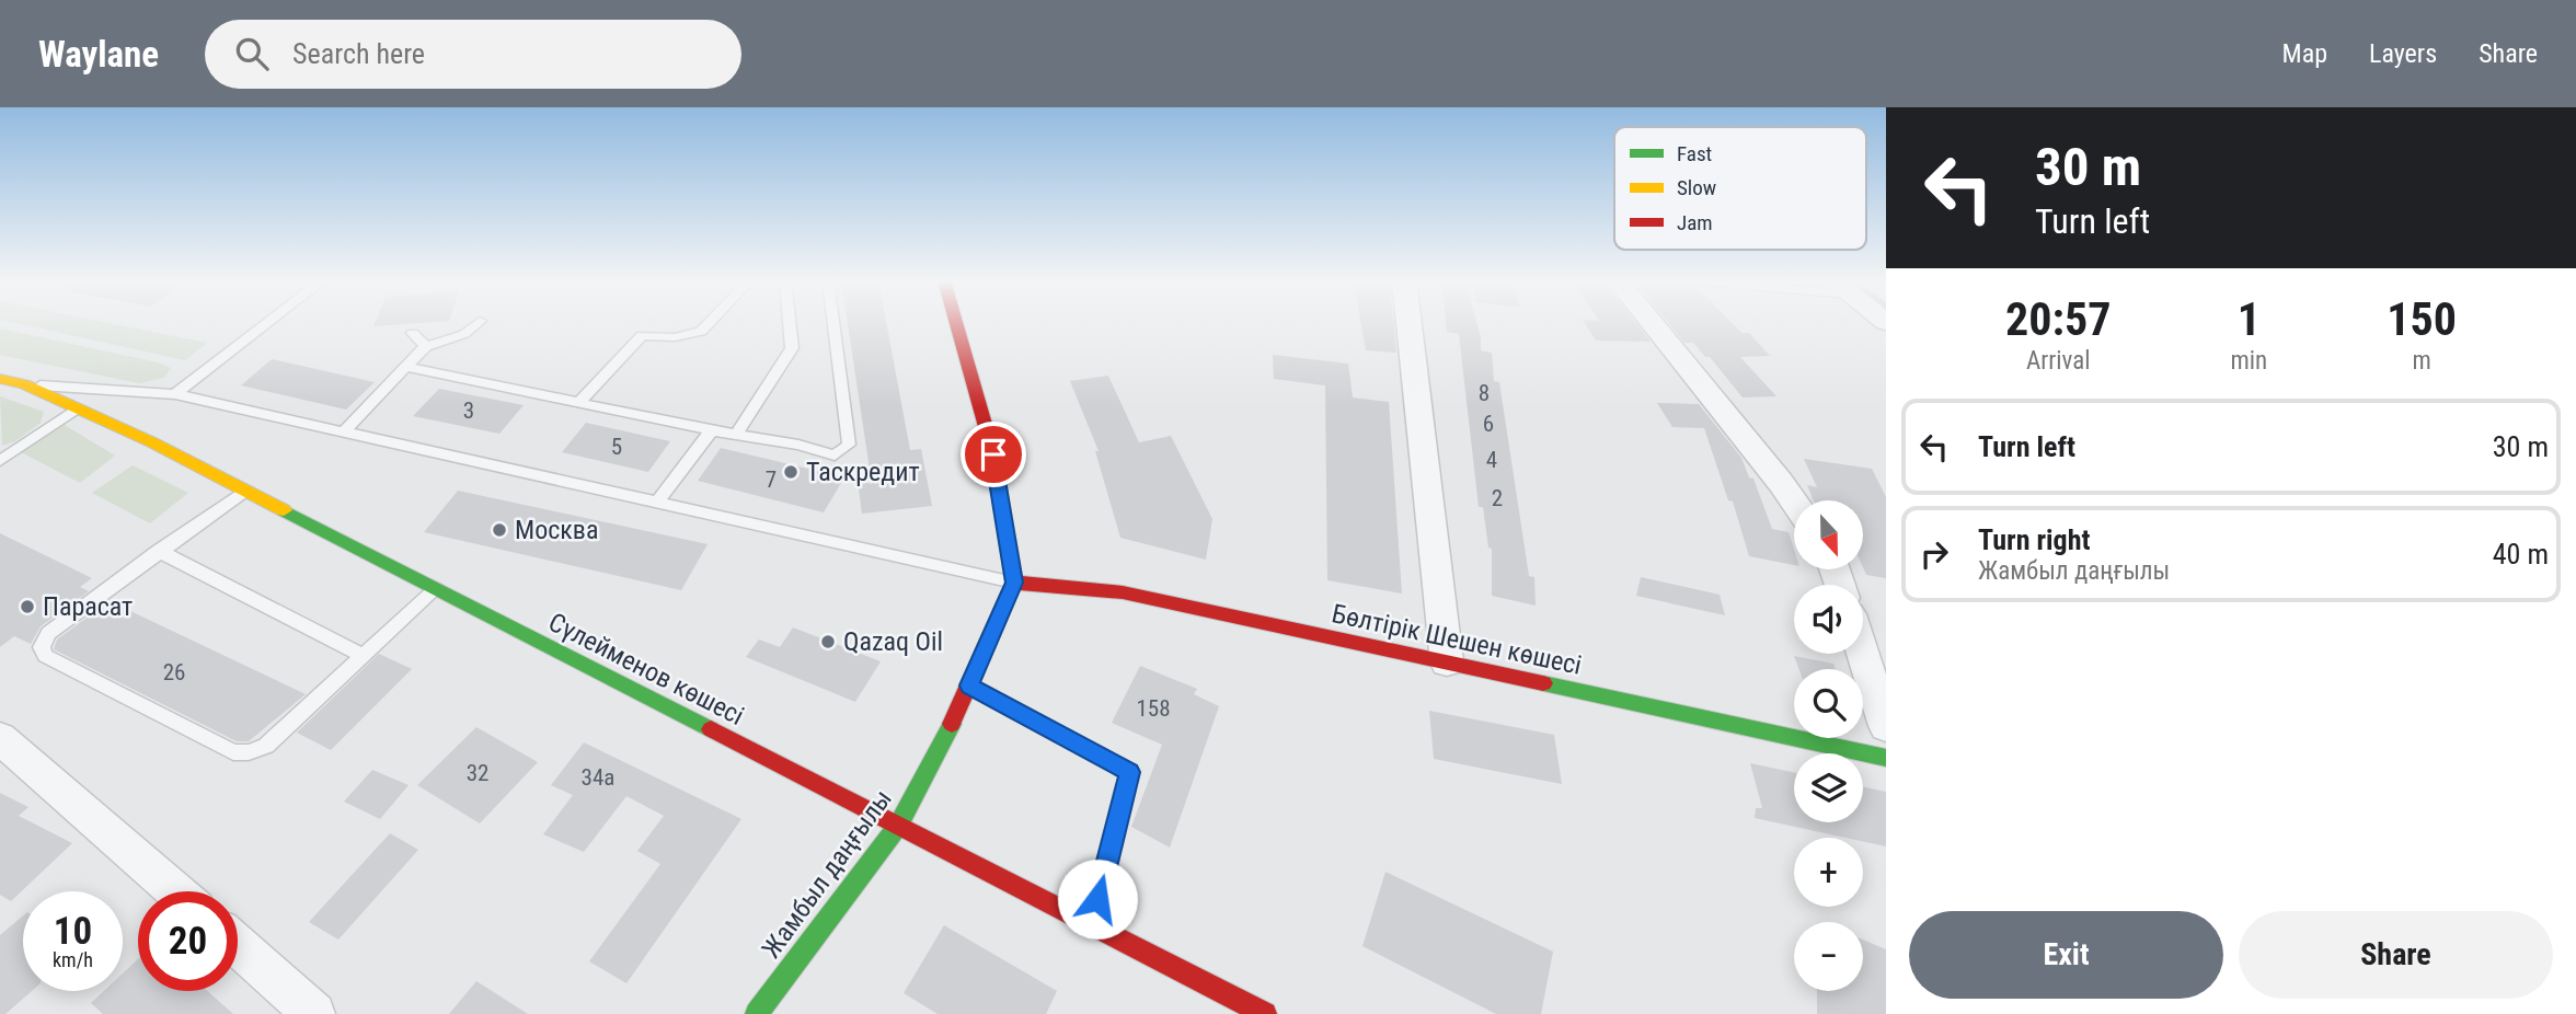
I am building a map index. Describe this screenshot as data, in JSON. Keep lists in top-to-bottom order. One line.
{"streets":{"main road":["Бөлтірік Шешен көшесі","Сүлейменов көшесі","Жамбыл даңғылы"]},"crossings":[["Бөлтірік Шешен көшесі","Жамбыл даңғылы"],["Сүлейменов көшесі","Жамбыл даңғылы"]],"places":["Таскредит","Москва","Парасат","Qazaq Oil"],"house_numbers":["8","3","6","5","4","7","2","26","158","32","34а"],"legend":["Fast","Slow","Jam"],"north":"bottom","page":{"header":"Waylane","search":"Search here","nav":["Map","Layers","Share"],"turn":["30 m","Turn left"],"eta":["20:57","Arrival","1","min","150","m"],"list":[{"name":"Turn left","value":"30 m"},{"name":"Turn right","note":"Жамбыл даңғылы","value":"40 m"}],"map_buttons":["+","−"],"speed":"10 km/h","limit":"20","buttons":["Exit","Share"]}}
